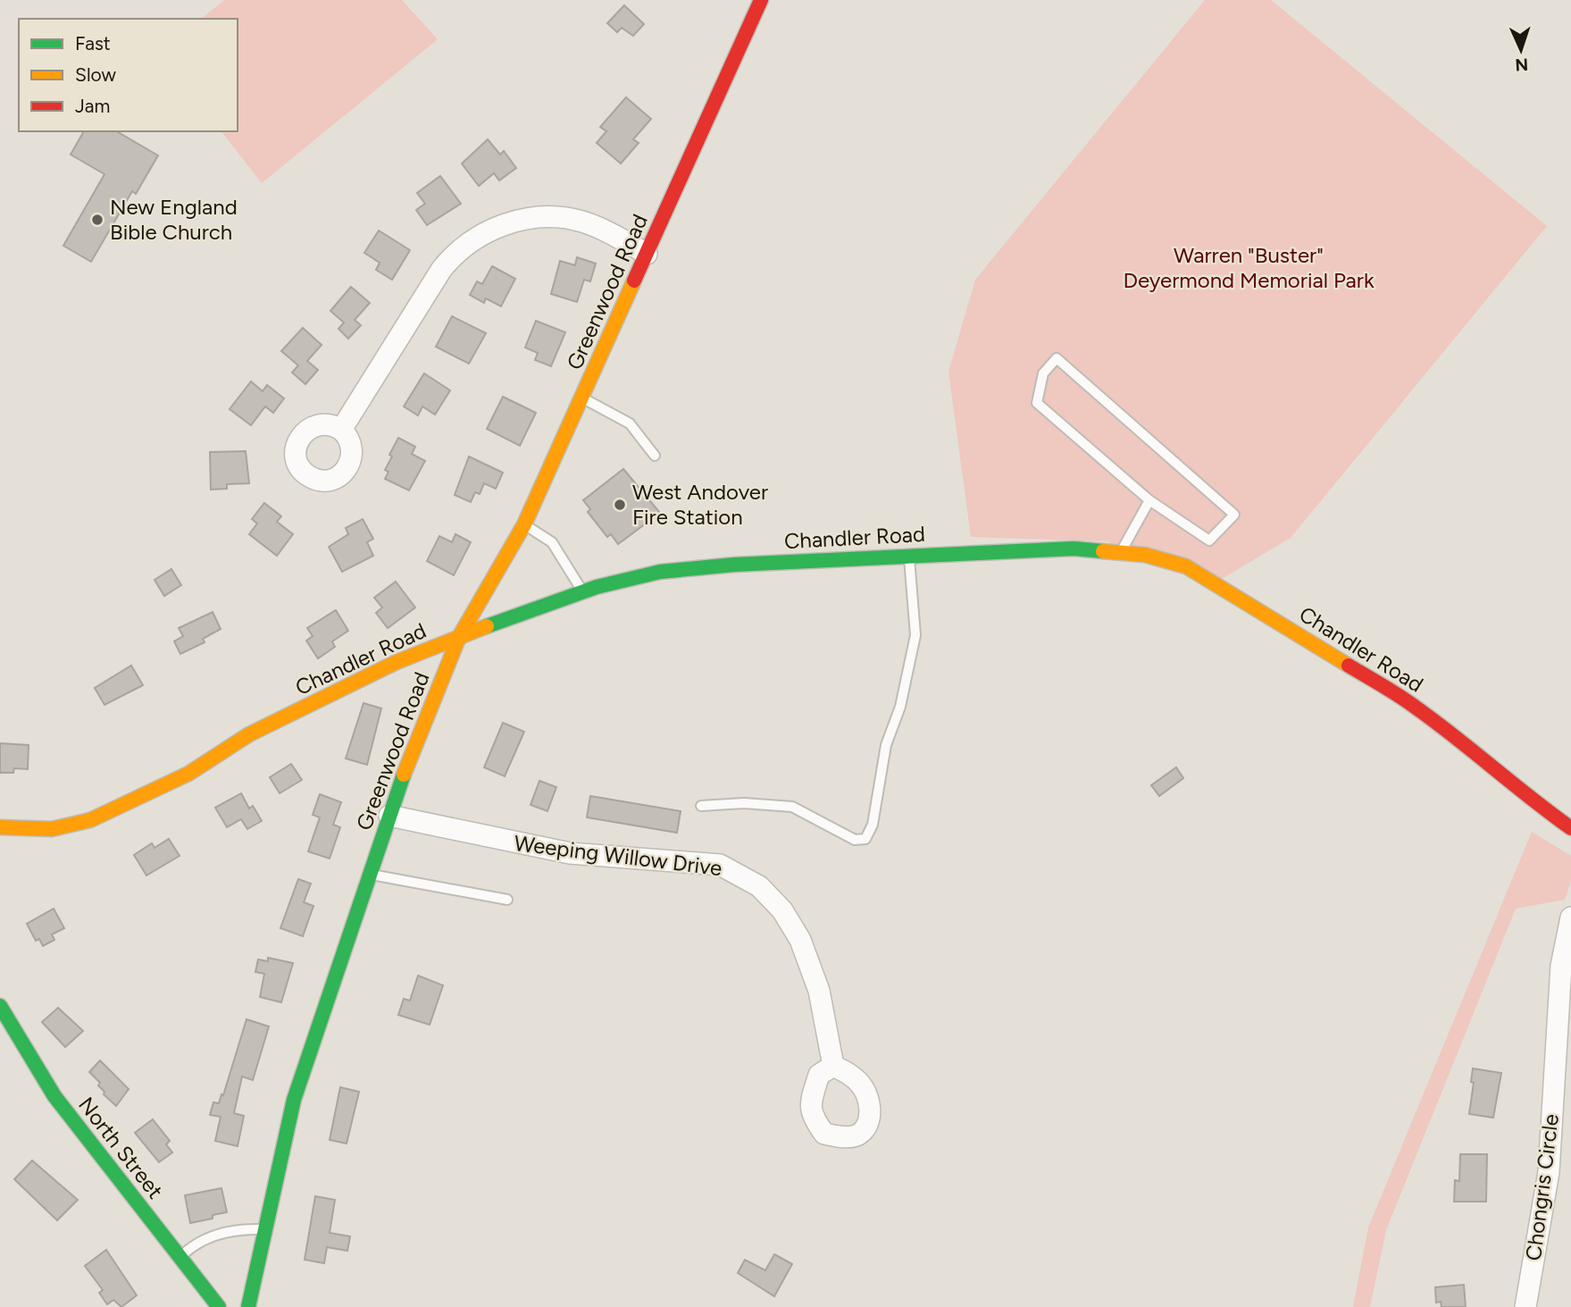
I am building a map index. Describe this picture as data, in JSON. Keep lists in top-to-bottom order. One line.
{"streets":{"street":["Greenwood Road","Chandler Road","Weeping Willow Drive","North Street","Chongris Circle"]},"crossings":[["Greenwood Road","Chandler Road"],["Greenwood Road","Weeping Willow Drive"]],"parks":["Warren \"Buster\" Deyermond Memorial Park"],"places":["New England Bible Church","West Andover Fire Station"],"legend":["Fast","Slow","Jam"],"north":"bottom"}
